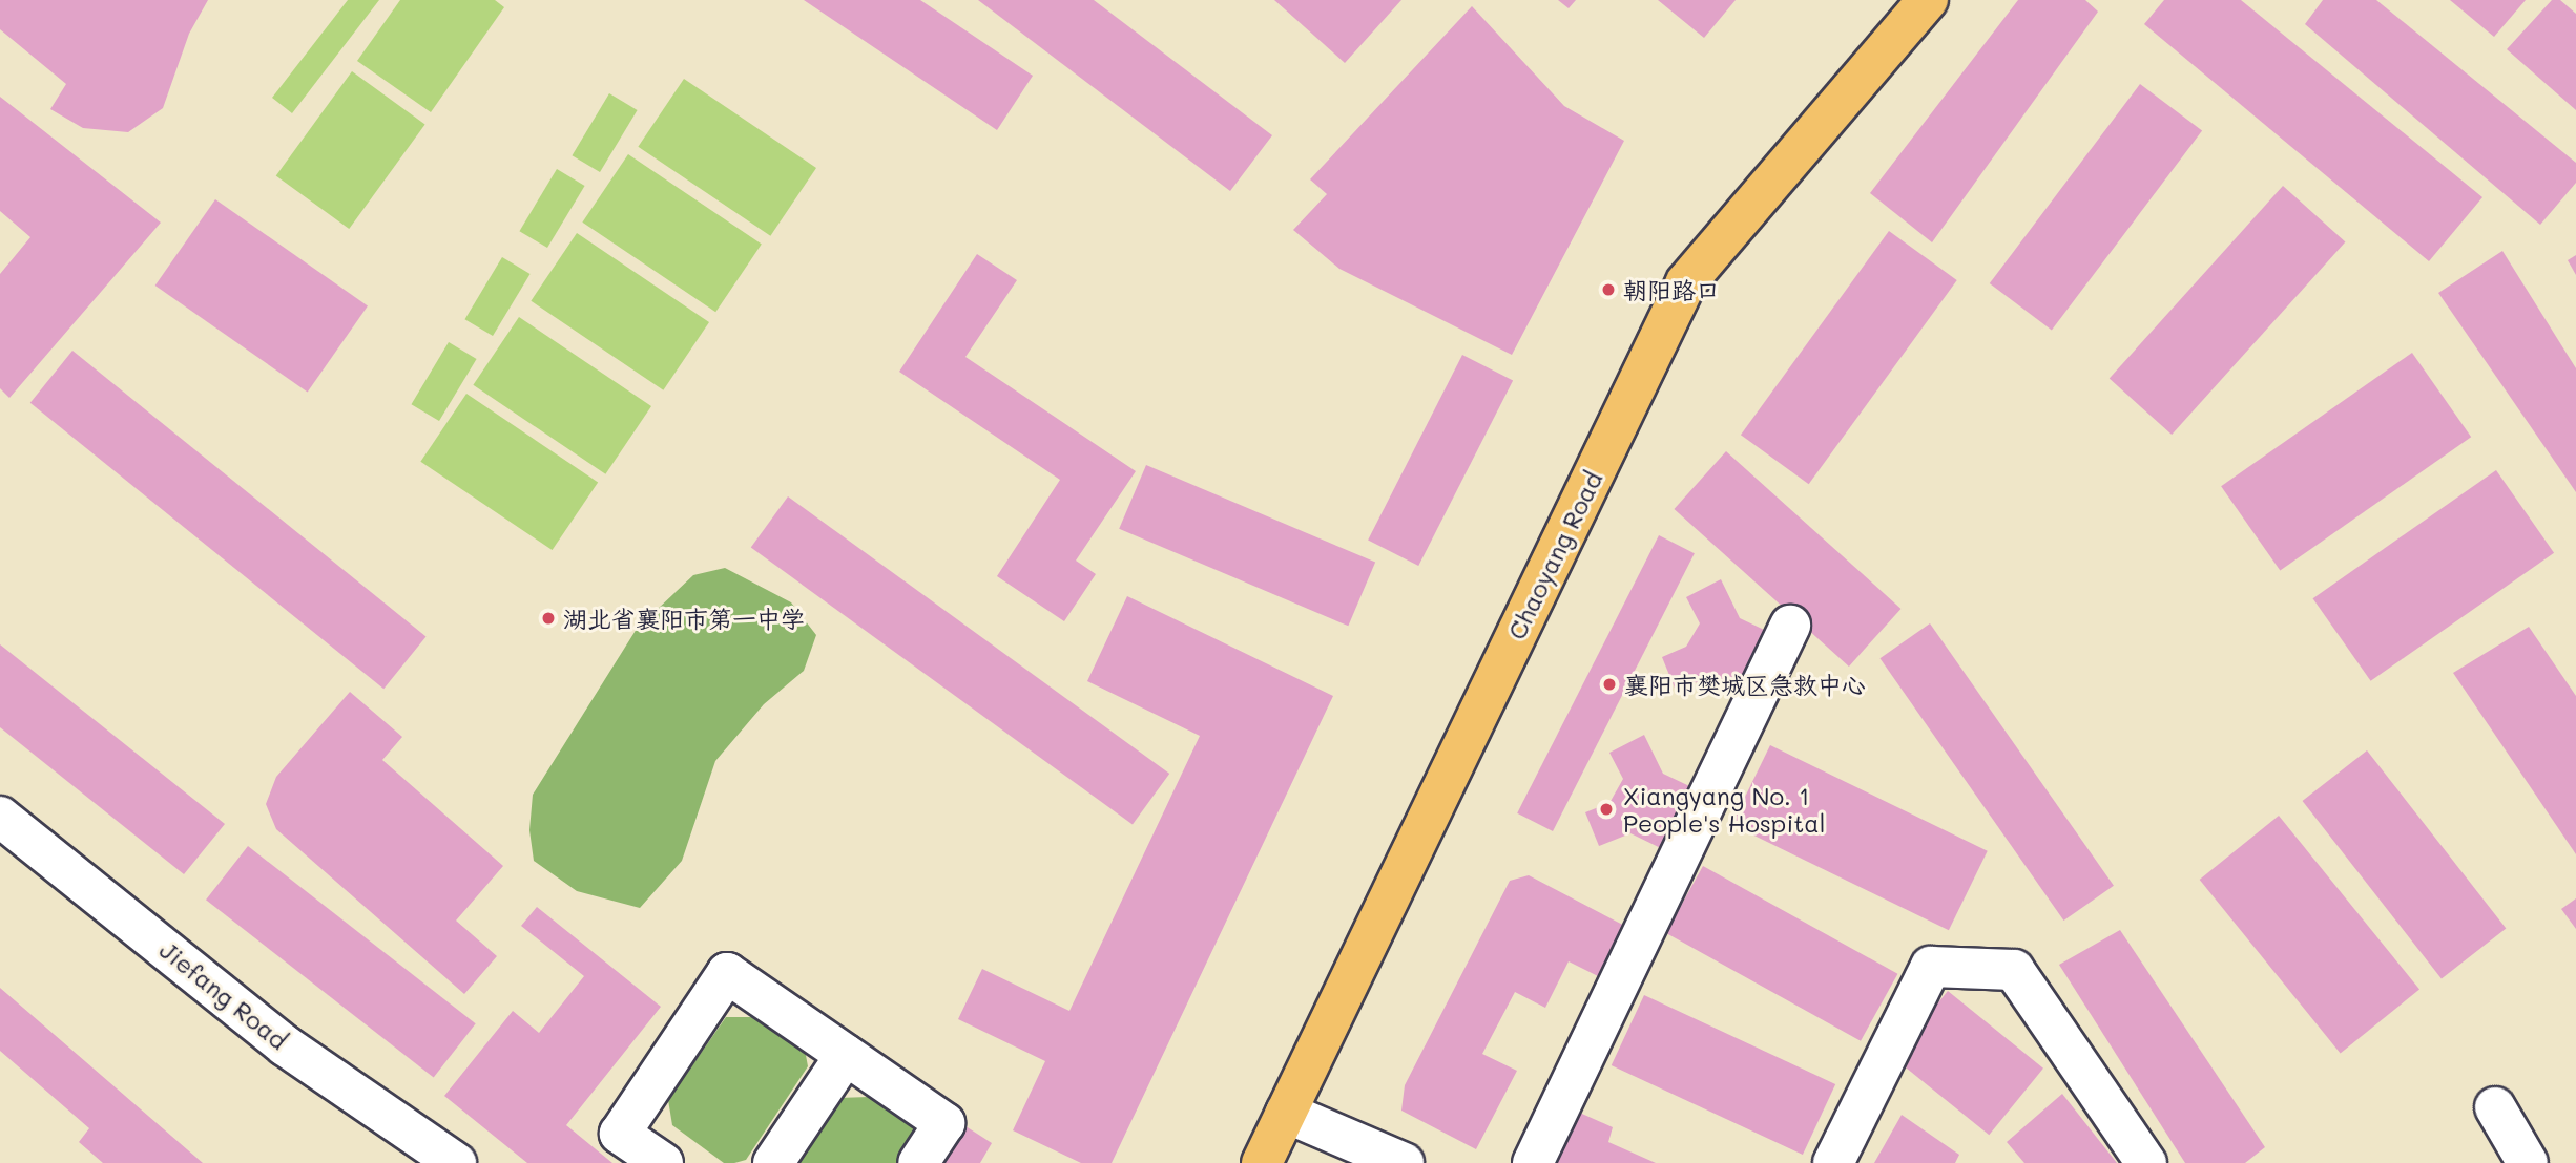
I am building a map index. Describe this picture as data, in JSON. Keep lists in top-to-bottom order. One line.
{"streets":{"main road":["Chaoyang Road"],"street":["Jiefang Road"]},"places":["朝阳路口","湖北省襄阳市第一中学","襄阳市樊城区急救中心","Xiangyang No. 1 People's Hospital"]}
